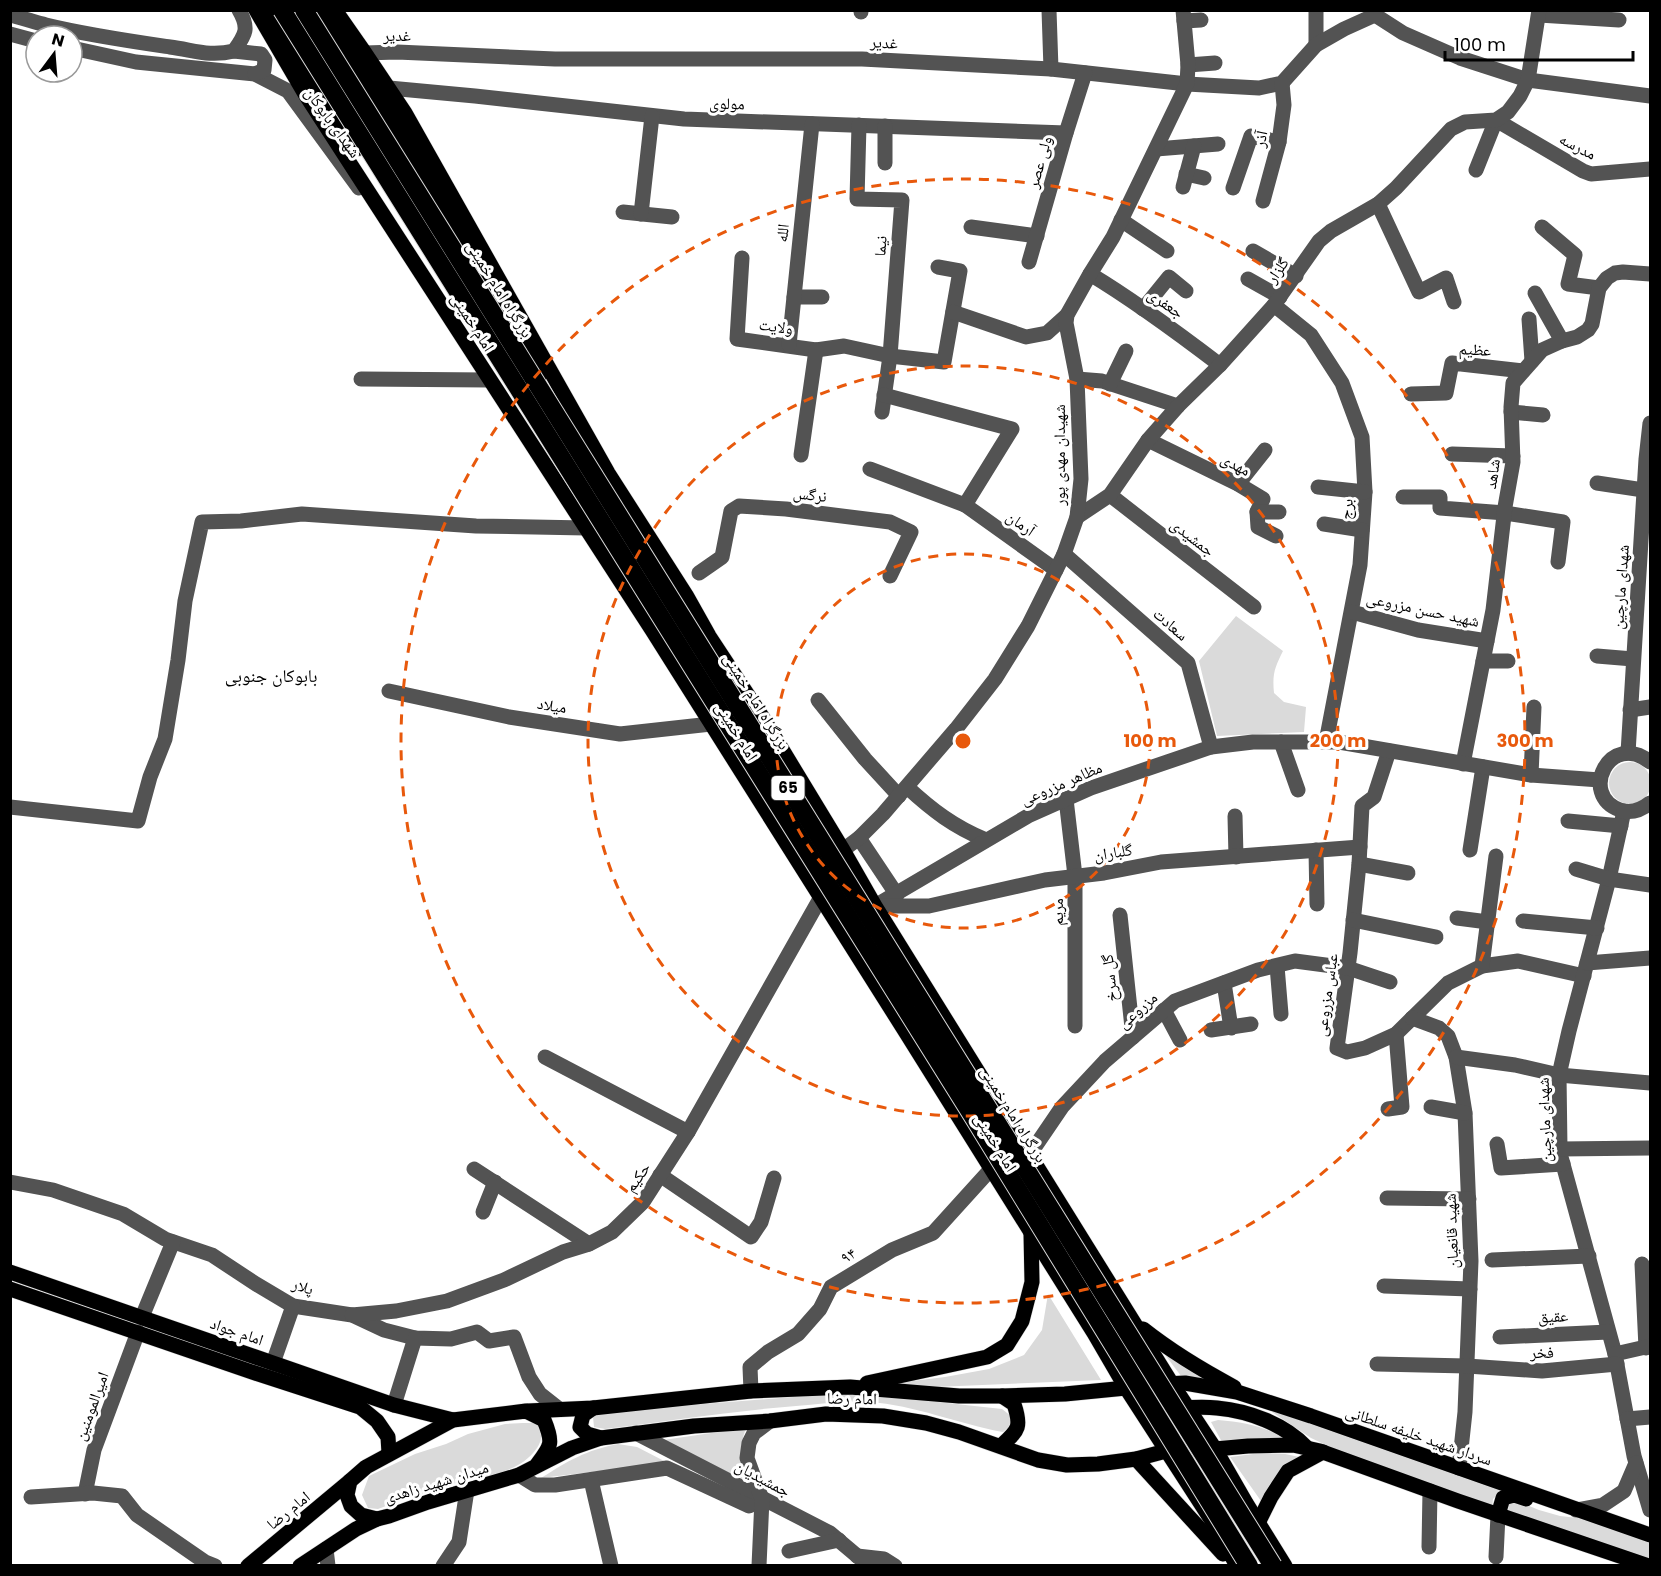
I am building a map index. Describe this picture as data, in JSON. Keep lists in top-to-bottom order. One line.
{"streets":{"highway":["بزرگراه امام خمینی","65"],"main road":["امام خمینی","امام جواد","امام رضا","سردار شهید خلیفه سلطانی","میدان شهید زاهدی"],"street":["غدیر","مولوی","شهدای بابوکان","آذر","مدرسه","ولی عصر","الله","نیما","گلزار","جعفری","ولایت","عظیم","شهیدان مهدی پور","مهدی","شاهد","نرگس","برج","آرمان","جمشیدی","شهدای مارچین","شهید حسن مزروعی","سعادت","میلاد","مظاهر مزروعی","گلباران","مریم","گل سرخ","عباس مزروعی","مزروعی","حکیم","شهید قانعیان","۹۴","پلار","عقیق","فخر","امیرالمومنین","جمشیدیان"]},"crossings":[["غدیر","آذر"],["غدیر","ولی عصر"],["غدیر","امام خمینی"],["مولوی","ولی عصر"],["مولوی","الله"],["مولوی","نیما"],["مولوی","امام خمینی"],["شهدای بابوکان","امام خمینی"],["مدرسه","گلزار"],["الله","ولایت"],["نیما","ولایت"],["گلزار","جعفری"],["گلزار","شهیدان مهدی پور"],["گلزار","مهدی"],["گلزار","برج"],["گلزار","جمشیدی"],["امام خمینی","شهیدان مهدی پور"],["امام خمینی","میلاد"],["امام خمینی","مظاهر مزروعی"],["امام خمینی","گلباران"],["امام خمینی","مزروعی"],["امام خمینی","حکیم"],["امام خمینی","۹۴"],["امام خمینی","امام رضا"],["امام خمینی","سردار شهید خلیفه سلطانی"],["عظیم","شاهد"],["شهیدان مهدی پور","آرمان"],["شهیدان مهدی پور","سعادت"],["شاهد","شهید حسن مزروعی"],["شاهد","مظاهر مزروعی"],["برج","شهید حسن مزروعی"],["برج","مظاهر مزروعی"],["شهدای مارچین","عباس مزروعی"],["شهدای مارچین","عقیق"],["شهدای مارچین","فخر"],["سعادت","مظاهر مزروعی"],["مظاهر مزروعی","گلباران"],["مظاهر مزروعی","مریم"],["مظاهر مزروعی","عباس مزروعی"],["گلباران","مریم"],["گلباران","عباس مزروعی"],["گل سرخ","مزروعی"],["عباس مزروعی","مزروعی"],["عباس مزروعی","شهید قانعیان"],["حکیم","پلار"],["شهید قانعیان","فخر"],["شهید قانعیان","سردار شهید خلیفه سلطانی"],["۹۴","امام رضا"],["پلار","امام رضا"],["پلار","امیرالمومنین"],["امام جواد","امیرالمومنین"],["امام رضا","سردار شهید خلیفه سلطانی"],["امام رضا","جمشیدیان"],["امام رضا","میدان شهید زاهدی"]],"districts":["بابوکان جنوبی"],"scale_bar":"100 m","north":"top","rings":["100 m","200 m","300 m"]}
